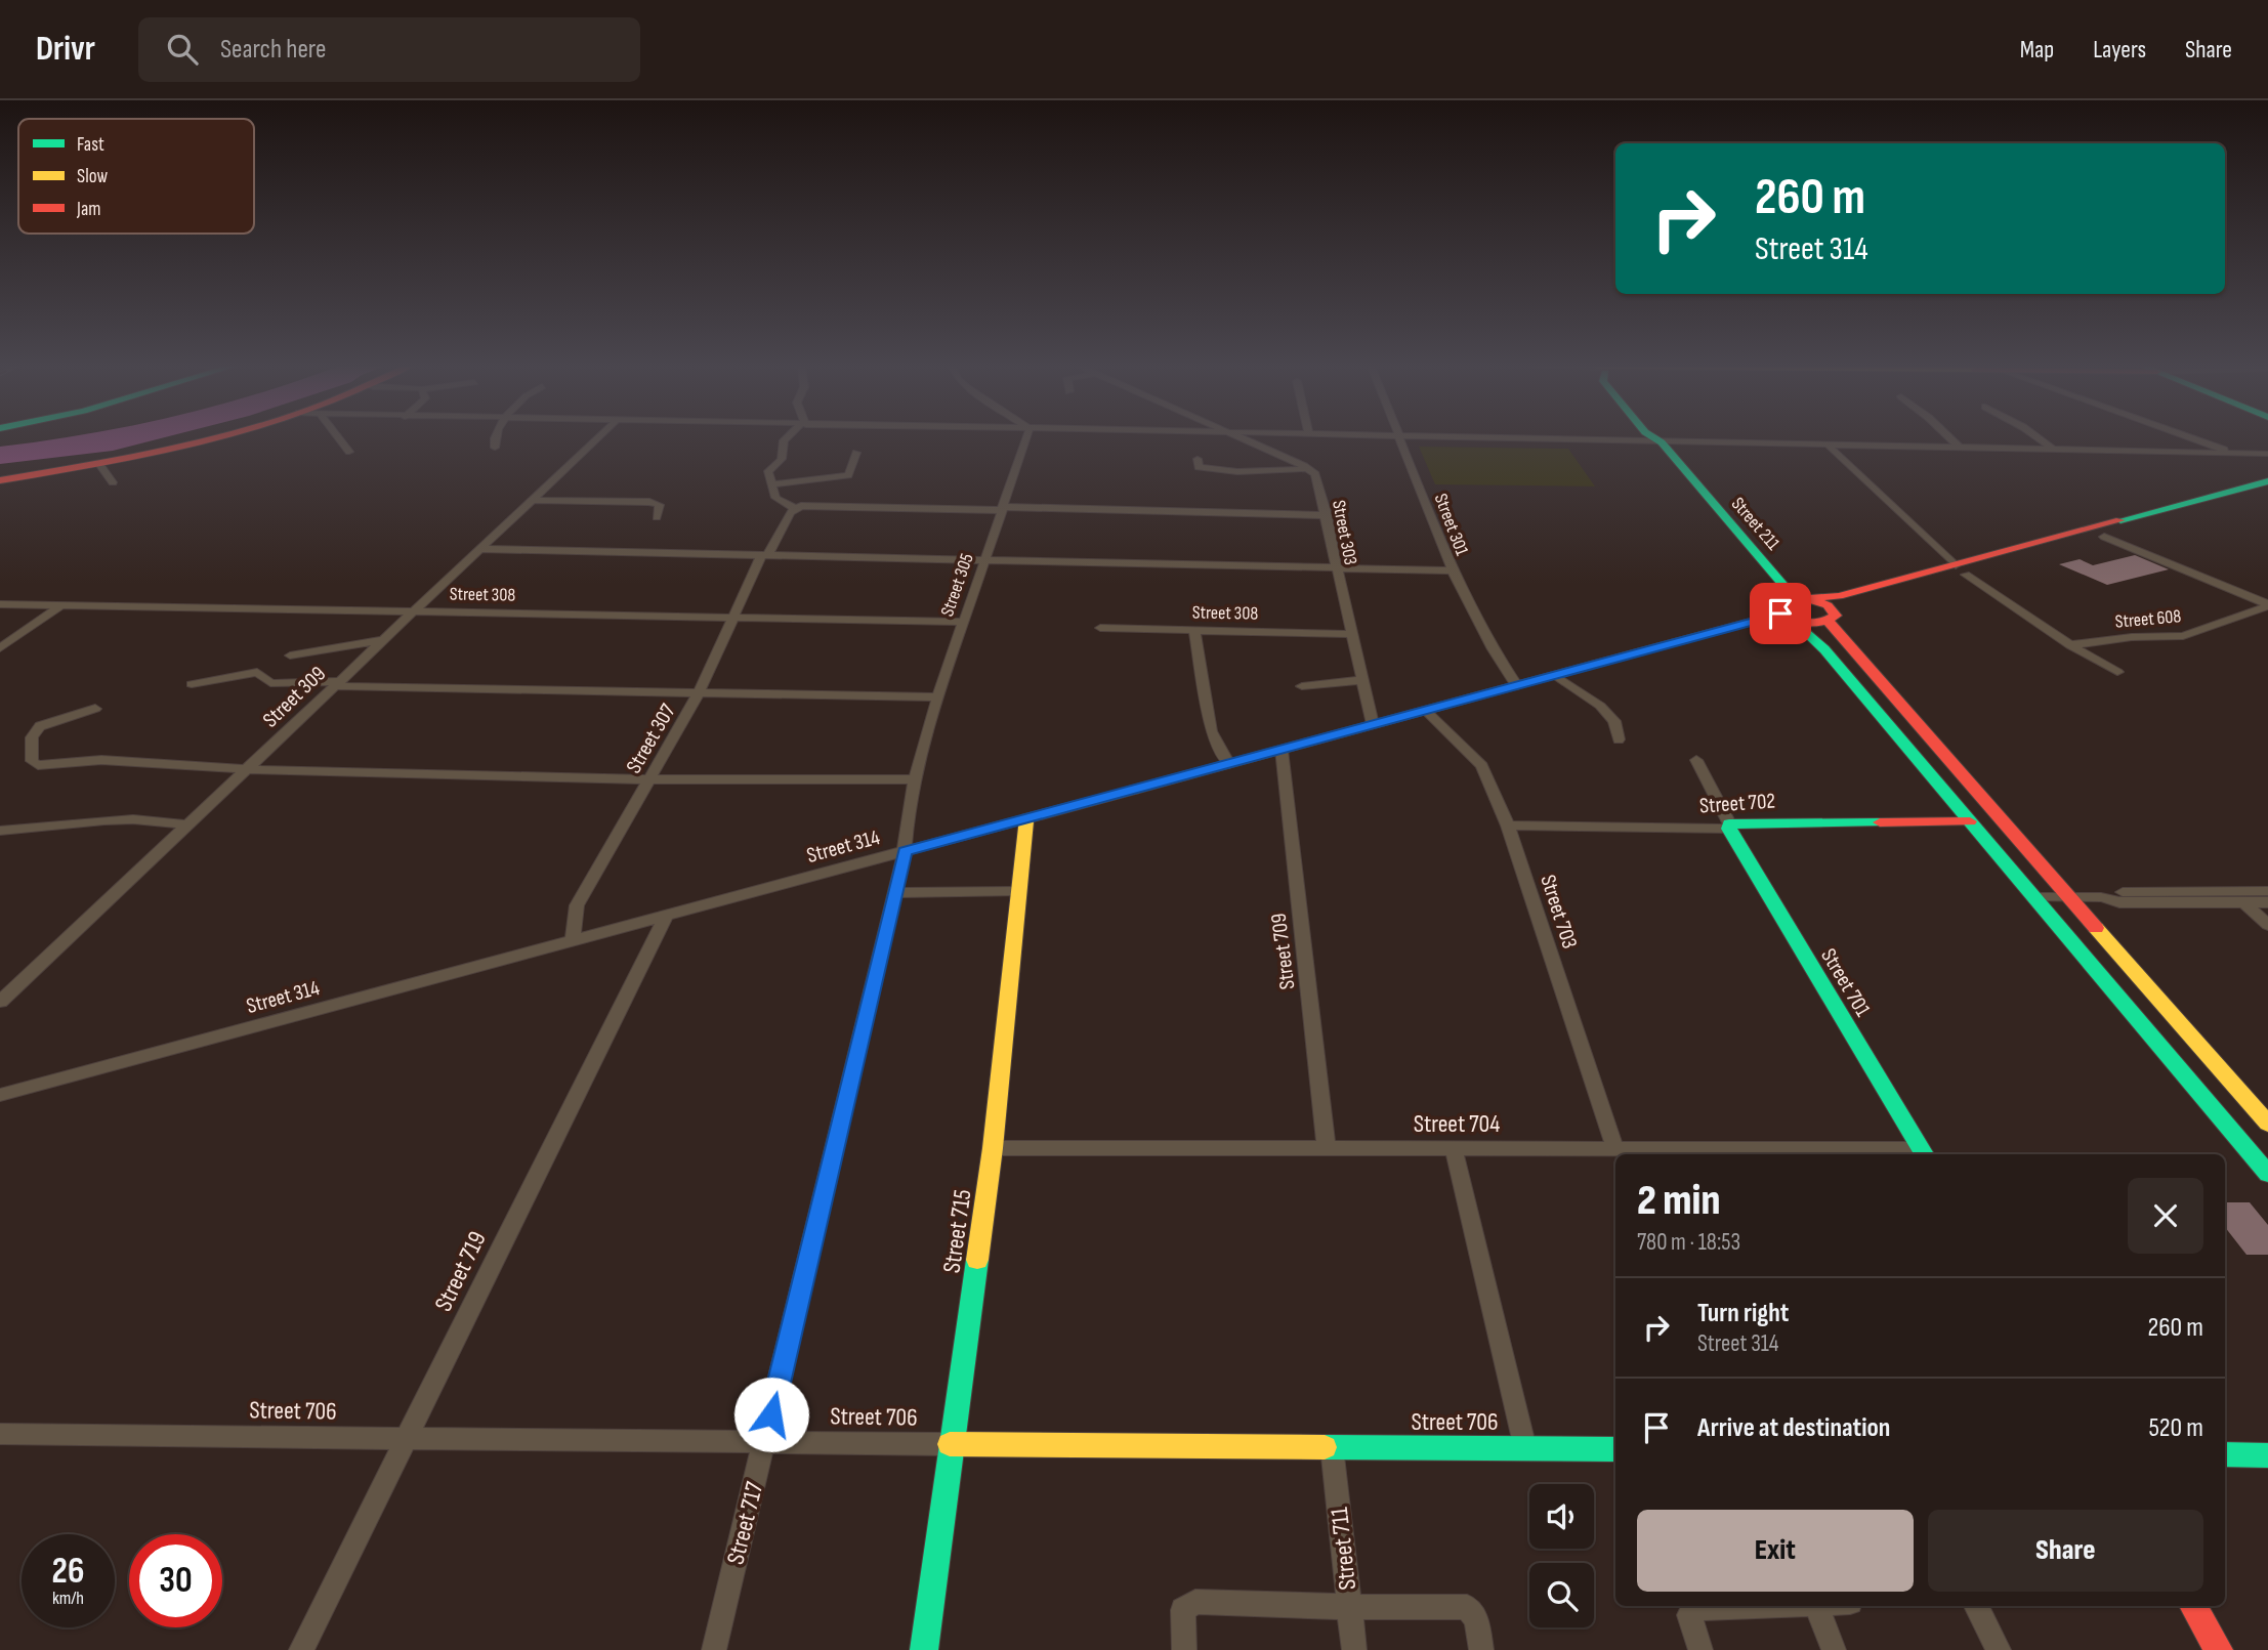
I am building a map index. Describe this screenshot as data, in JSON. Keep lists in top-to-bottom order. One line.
{"streets":{"street":["Street 211","Street 301","Street 303","Street 305","Street 308","Street 608","Street 309","Street 307","Street 702","Street 314","Street 703","Street 709","Street 701","Street 704","Street 715","Street 719","Street 706","Street 717","Street 711"]},"crossings":[["Street 301","Street 314"],["Street 303","Street 308"],["Street 303","Street 314"],["Street 305","Street 308"],["Street 305","Street 314"],["Street 305","Street 717"],["Street 308","Street 309"],["Street 308","Street 307"],["Street 307","Street 314"],["Street 702","Street 703"],["Street 702","Street 701"],["Street 314","Street 703"],["Street 314","Street 709"],["Street 314","Street 715"],["Street 314","Street 719"],["Street 314","Street 717"],["Street 703","Street 704"],["Street 709","Street 704"],["Street 701","Street 704"],["Street 704","Street 715"],["Street 715","Street 706"],["Street 719","Street 706"],["Street 706","Street 717"],["Street 706","Street 711"]],"legend":["Fast","Slow","Jam"],"page":{"header":"Drivr","search":"Search here","nav":["Map","Layers","Share"],"turn":["260 m","Street 314"],"heading":["2 min","780 m · 18:53"],"list":[{"name":"Turn right","note":"Street 314","value":"260 m"},{"name":"Arrive at destination","value":"520 m"}],"buttons":["Exit","Share"],"speed":"26 km/h","limit":"30"}}
